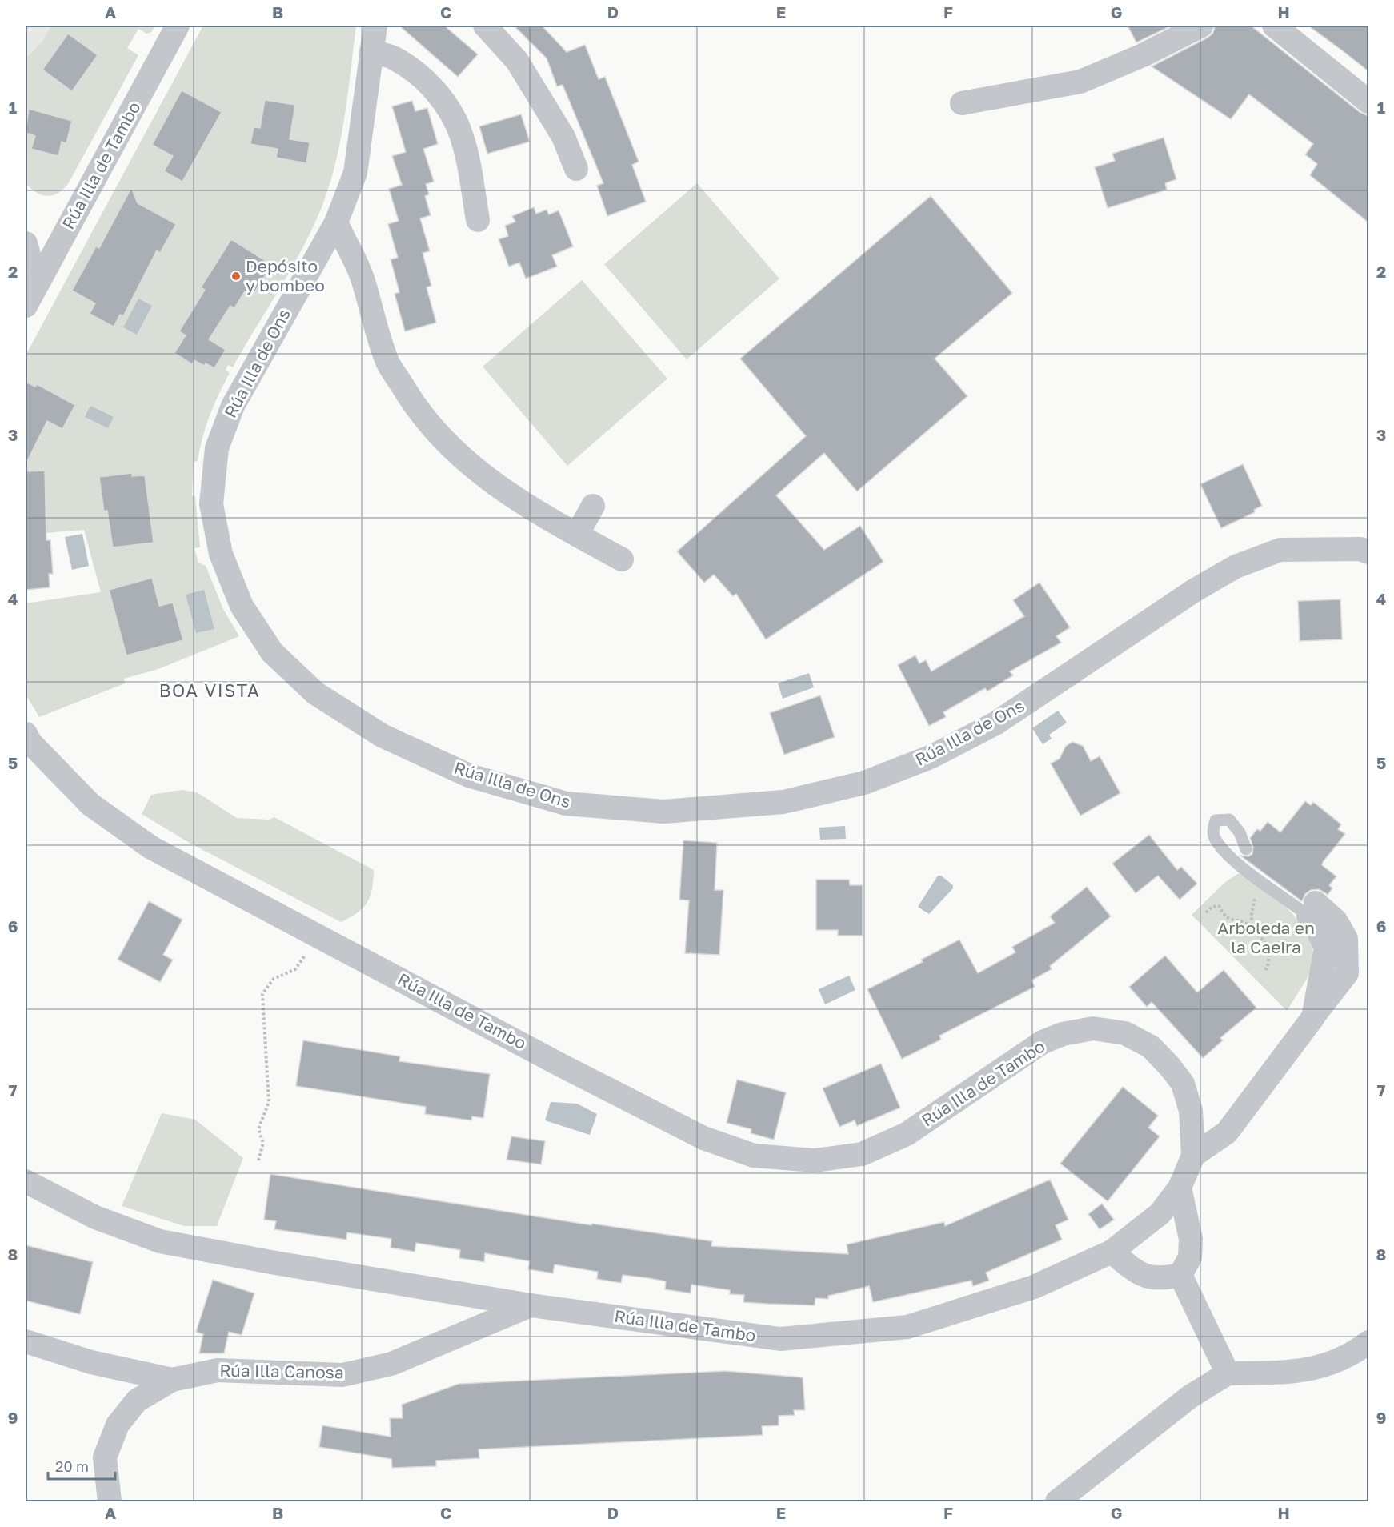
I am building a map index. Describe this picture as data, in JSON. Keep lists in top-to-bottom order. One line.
{"streets":{"street":["Rúa Illa de Tambo","Rúa Illa de Ons","Rúa Illa Canosa"]},"crossings":[["Rúa Illa de Tambo","Rúa Illa Canosa"]],"districts":["BOA VISTA"],"parks":["Arboleda en la Caeira"],"places":["Depósito y bombeo"],"scale_bar":"20 m","grid":{"columns":["A","B","C","D","E","F","G","H"],"rows":["1","2","3","4","5","6","7","8","9"]}}
